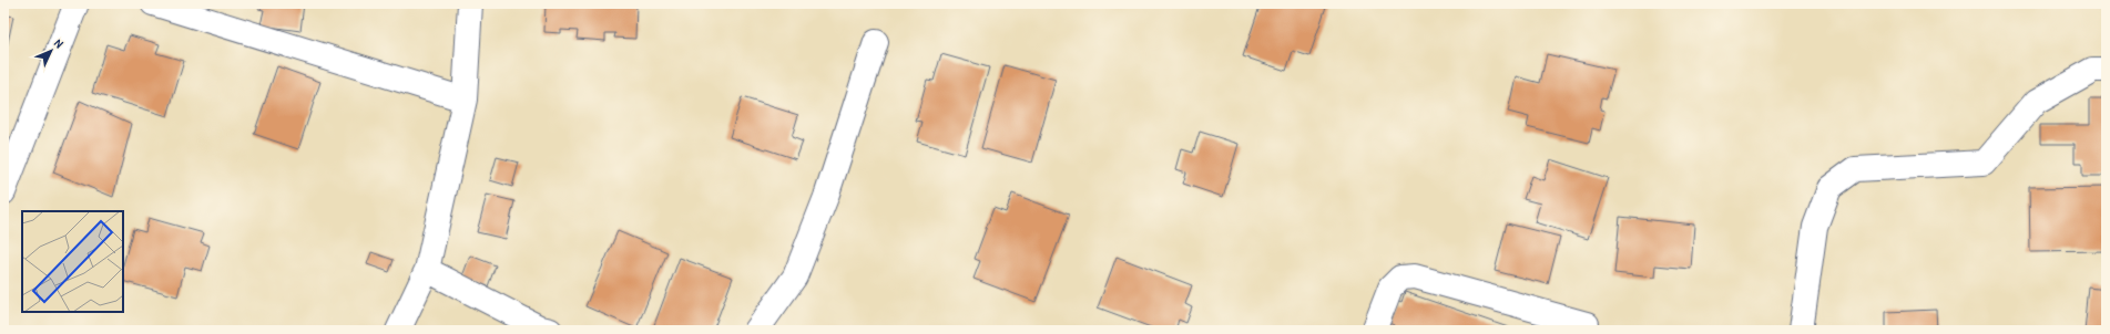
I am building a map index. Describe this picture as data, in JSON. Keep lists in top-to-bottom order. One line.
{"north":"top right"}
